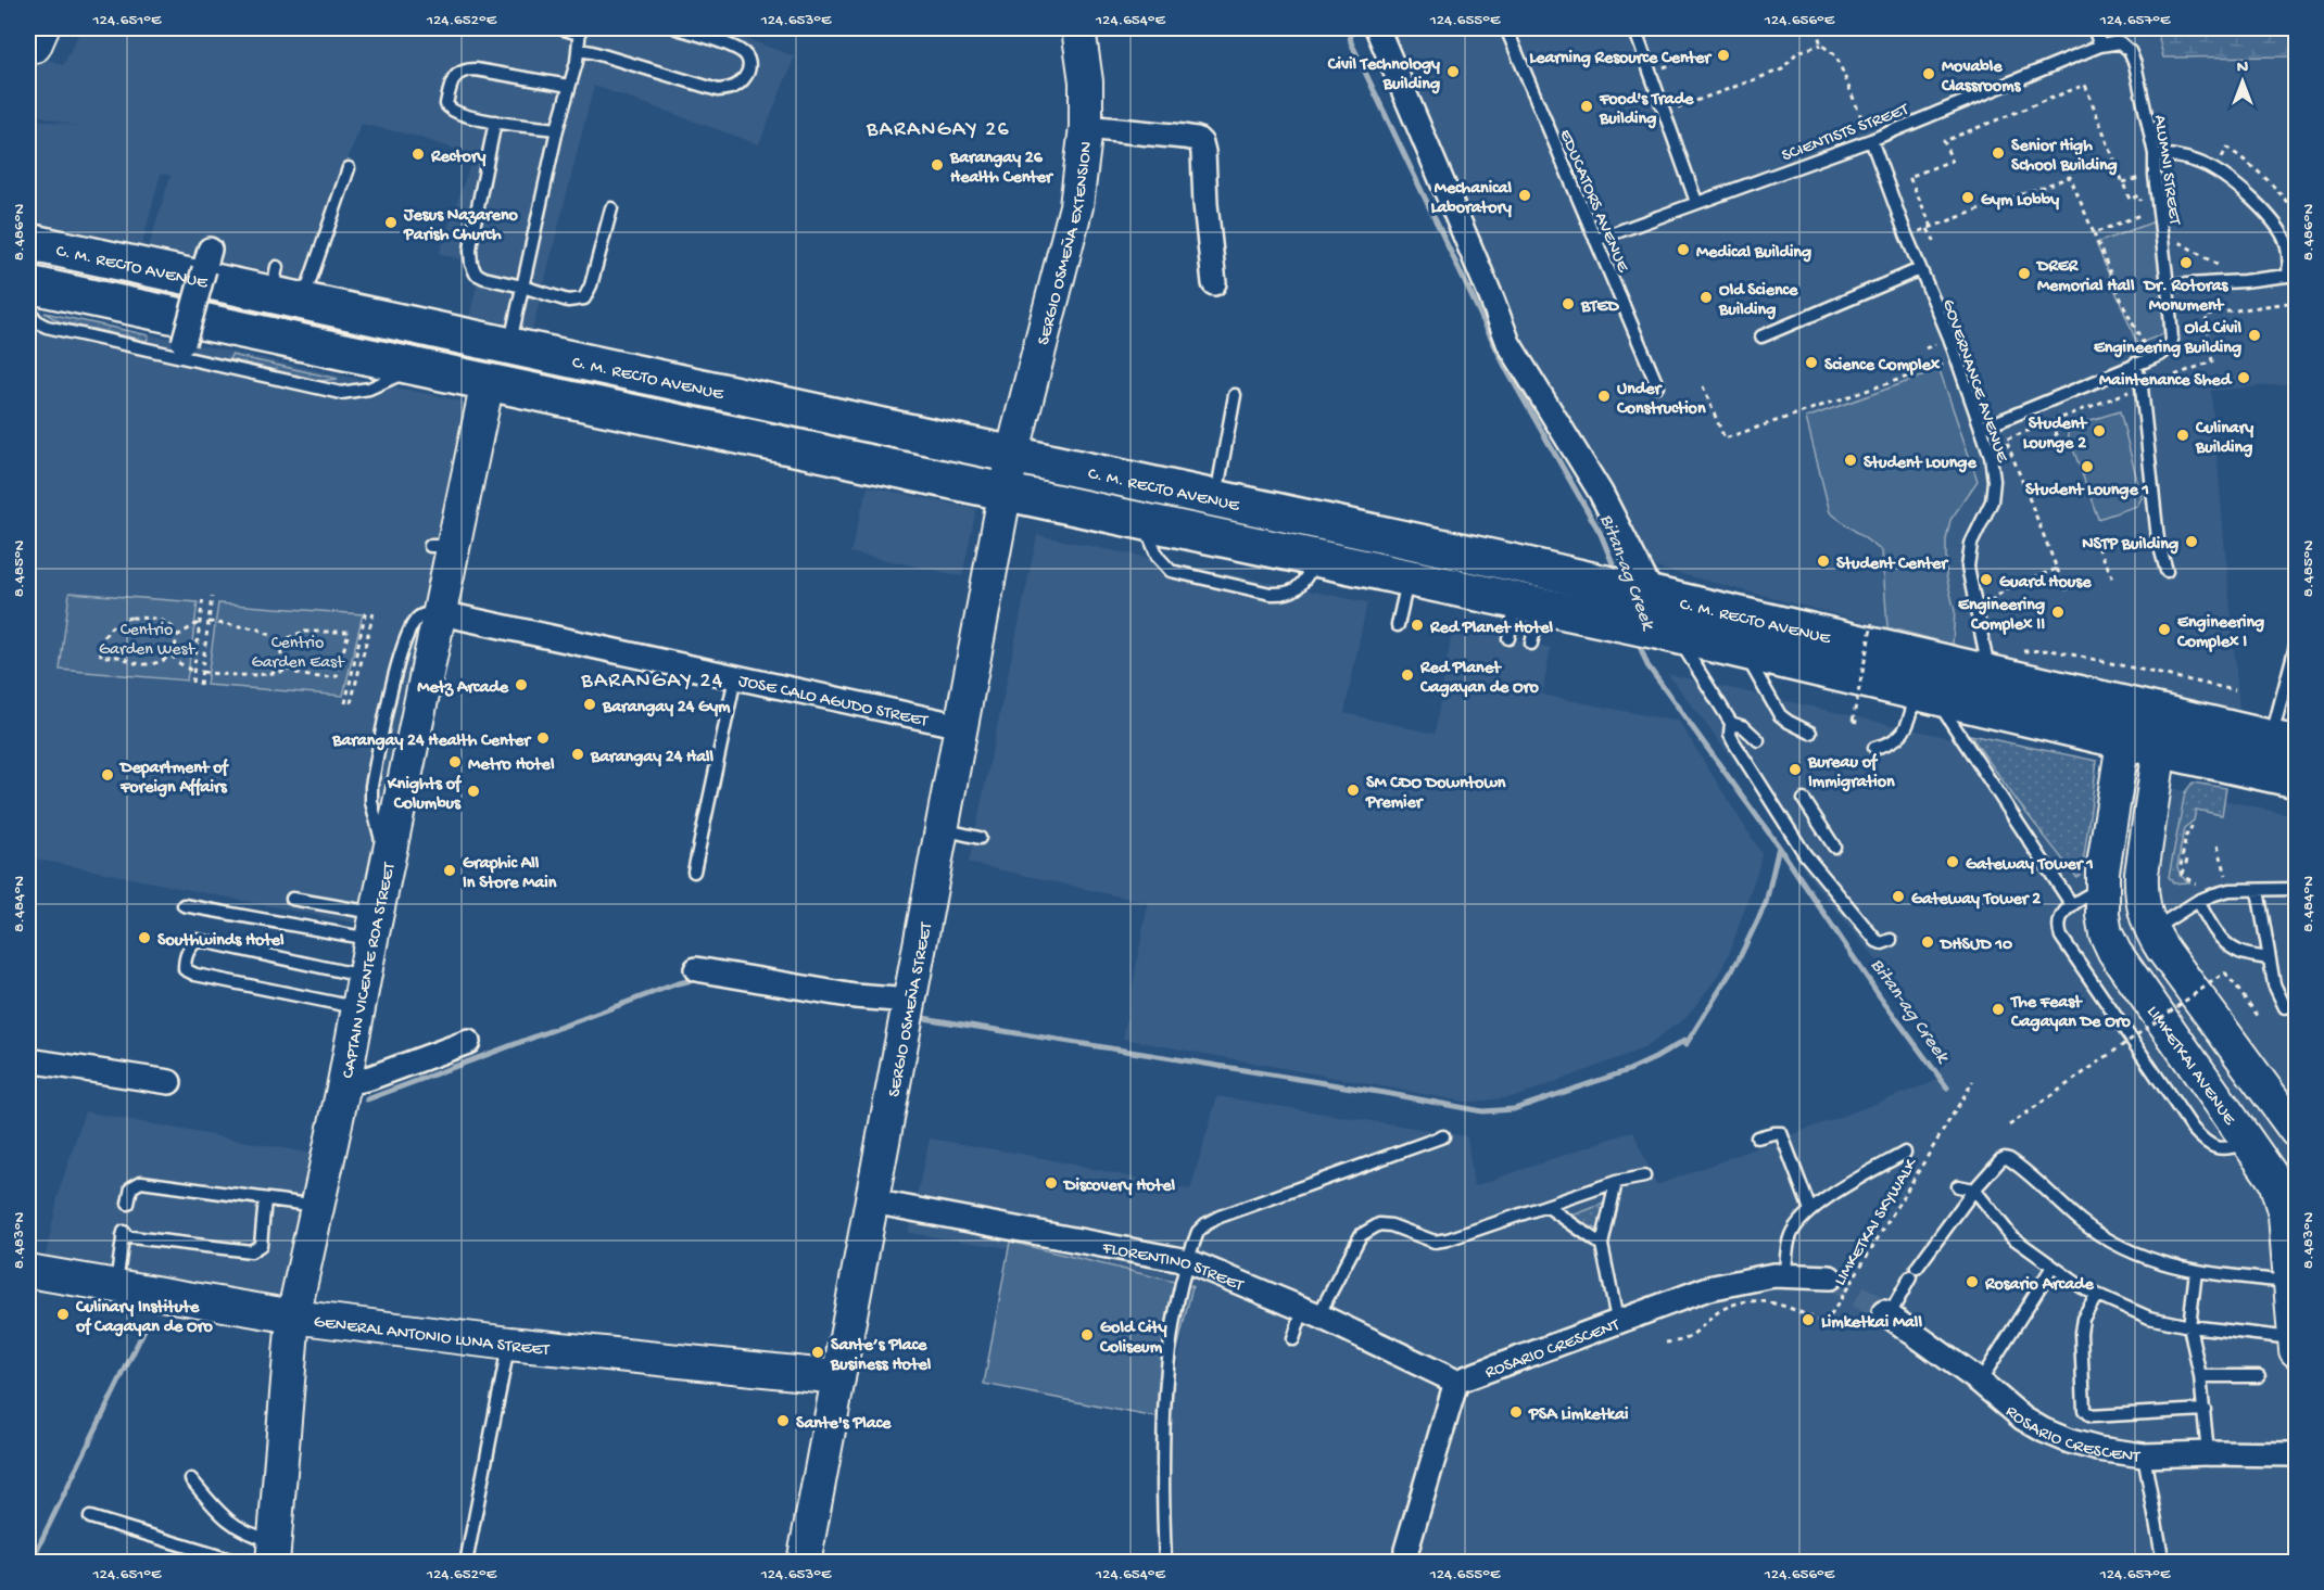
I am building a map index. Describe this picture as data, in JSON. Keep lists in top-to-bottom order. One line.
{"streets":{"highway":["C. M. RECTO AVENUE"],"street":["SERGIO OSMEÑA EXTENSION","JOSE CALO AGUDO STREET","CAPTAIN VICENTE ROA STREET","SERGIO OSMEÑA STREET","LIMKETKAI AVENUE","FLORENTINO STREET","GENERAL ANTONIO LUNA STREET","ROSARIO CRESCENT"],"lane":["SCIENTISTS STREET","ALUMNI STREET","EDUCATORS AVENUE","GOVERNANCE AVENUE"],"path":["LIMKETKAI SKYWALK"]},"crossings":[["SCIENTISTS STREET","ALUMNI STREET"],["SCIENTISTS STREET","EDUCATORS AVENUE"],["SCIENTISTS STREET","GOVERNANCE AVENUE"],["SERGIO OSMEÑA EXTENSION","C. M. RECTO AVENUE"],["SERGIO OSMEÑA EXTENSION","SERGIO OSMEÑA STREET"],["C. M. RECTO AVENUE","GOVERNANCE AVENUE"],["C. M. RECTO AVENUE","CAPTAIN VICENTE ROA STREET"],["C. M. RECTO AVENUE","SERGIO OSMEÑA STREET"],["C. M. RECTO AVENUE","LIMKETKAI AVENUE"],["JOSE CALO AGUDO STREET","CAPTAIN VICENTE ROA STREET"],["JOSE CALO AGUDO STREET","SERGIO OSMEÑA STREET"],["CAPTAIN VICENTE ROA STREET","GENERAL ANTONIO LUNA STREET"],["SERGIO OSMEÑA STREET","FLORENTINO STREET"],["SERGIO OSMEÑA STREET","GENERAL ANTONIO LUNA STREET"],["FLORENTINO STREET","ROSARIO CRESCENT"]],"districts":["BARANGAY 26","BARANGAY 24"],"water":["Bitan-ag Creek"],"parks":["Centrio Garden West","Centrio Garden East"],"places":["Learning Resource Center","Civil Technology Building","Movable Classrooms","Food's Trade Building","Senior High School Building","Rectory","Barangay 26 Health Center","Mechanical Laboratory","Gym Lobby","Jesus Nazareno Parish Church","Medical Building","Dr. Rotoras Monument","DRER Memorial Hall","Old Science Building","BTED","Old Civil Engineering Building","Science Complex","Maintenance Shed","Under Construction","Student Lounge 2","Culinary Building","Student Lounge","Student Lounge 1","NSTP Building","Student Center","Guard House","Engineering Complex II","Red Planet Hotel","Engineering Complex I","Red Planet Cagayan de Oro","Metz Arcade","Barangay 24 Gym","Barangay 24 Health Center","Barangay 24 Hall","Metro Hotel","Bureau of Immigration","Department of Foreign Affairs","SM CDO Downtown Premier","Knights of Columbus","Gateway Tower 1","Graphic All In Store Main","Gateway Tower 2","Southwinds Hotel","DHSUD 10","The Feast Cagayan De Oro","Discovery Hotel","Rosario Arcade","Culinary Institute of Cagayan de Oro","Limketkai Mall","Gold City Coliseum","Sante’s Place Business Hotel","PSA Limketkai","Sante's Place"],"north":"top","coordinates":["124.651°E","124.652°E","124.653°E","124.654°E","124.655°E","124.656°E","124.657°E","8.486°N","8.485°N","8.484°N","8.483°N"]}
